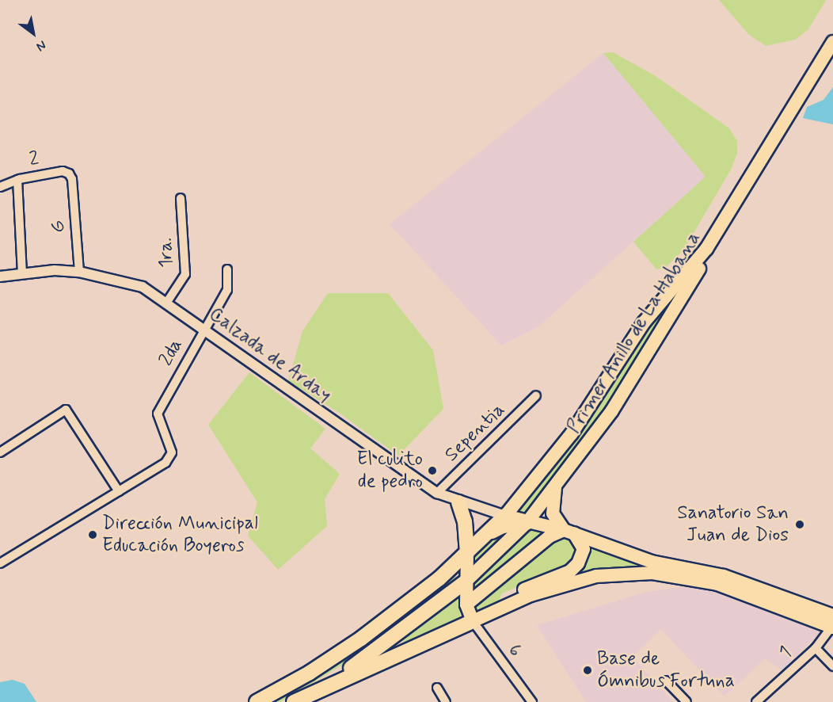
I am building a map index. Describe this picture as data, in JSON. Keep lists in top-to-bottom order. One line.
{"streets":{"highway":["Primer Anillo de La Habana"],"street":["2","G","1ra.","2da","Calzada de Arday","Sepentia","6","1"]},"crossings":[["2","G"],["G","Calzada de Arday"],["1ra.","Calzada de Arday"],["Primer Anillo de La Habana","Calzada de Arday"],["2da","Calzada de Arday"],["Calzada de Arday","Sepentia"]],"places":["El culito de pedro","Sanatorio San Juan de Dios","Dirección Municipal Educación Boyeros","Base de Ómnibus Fortuna"],"north":"bottom right"}
